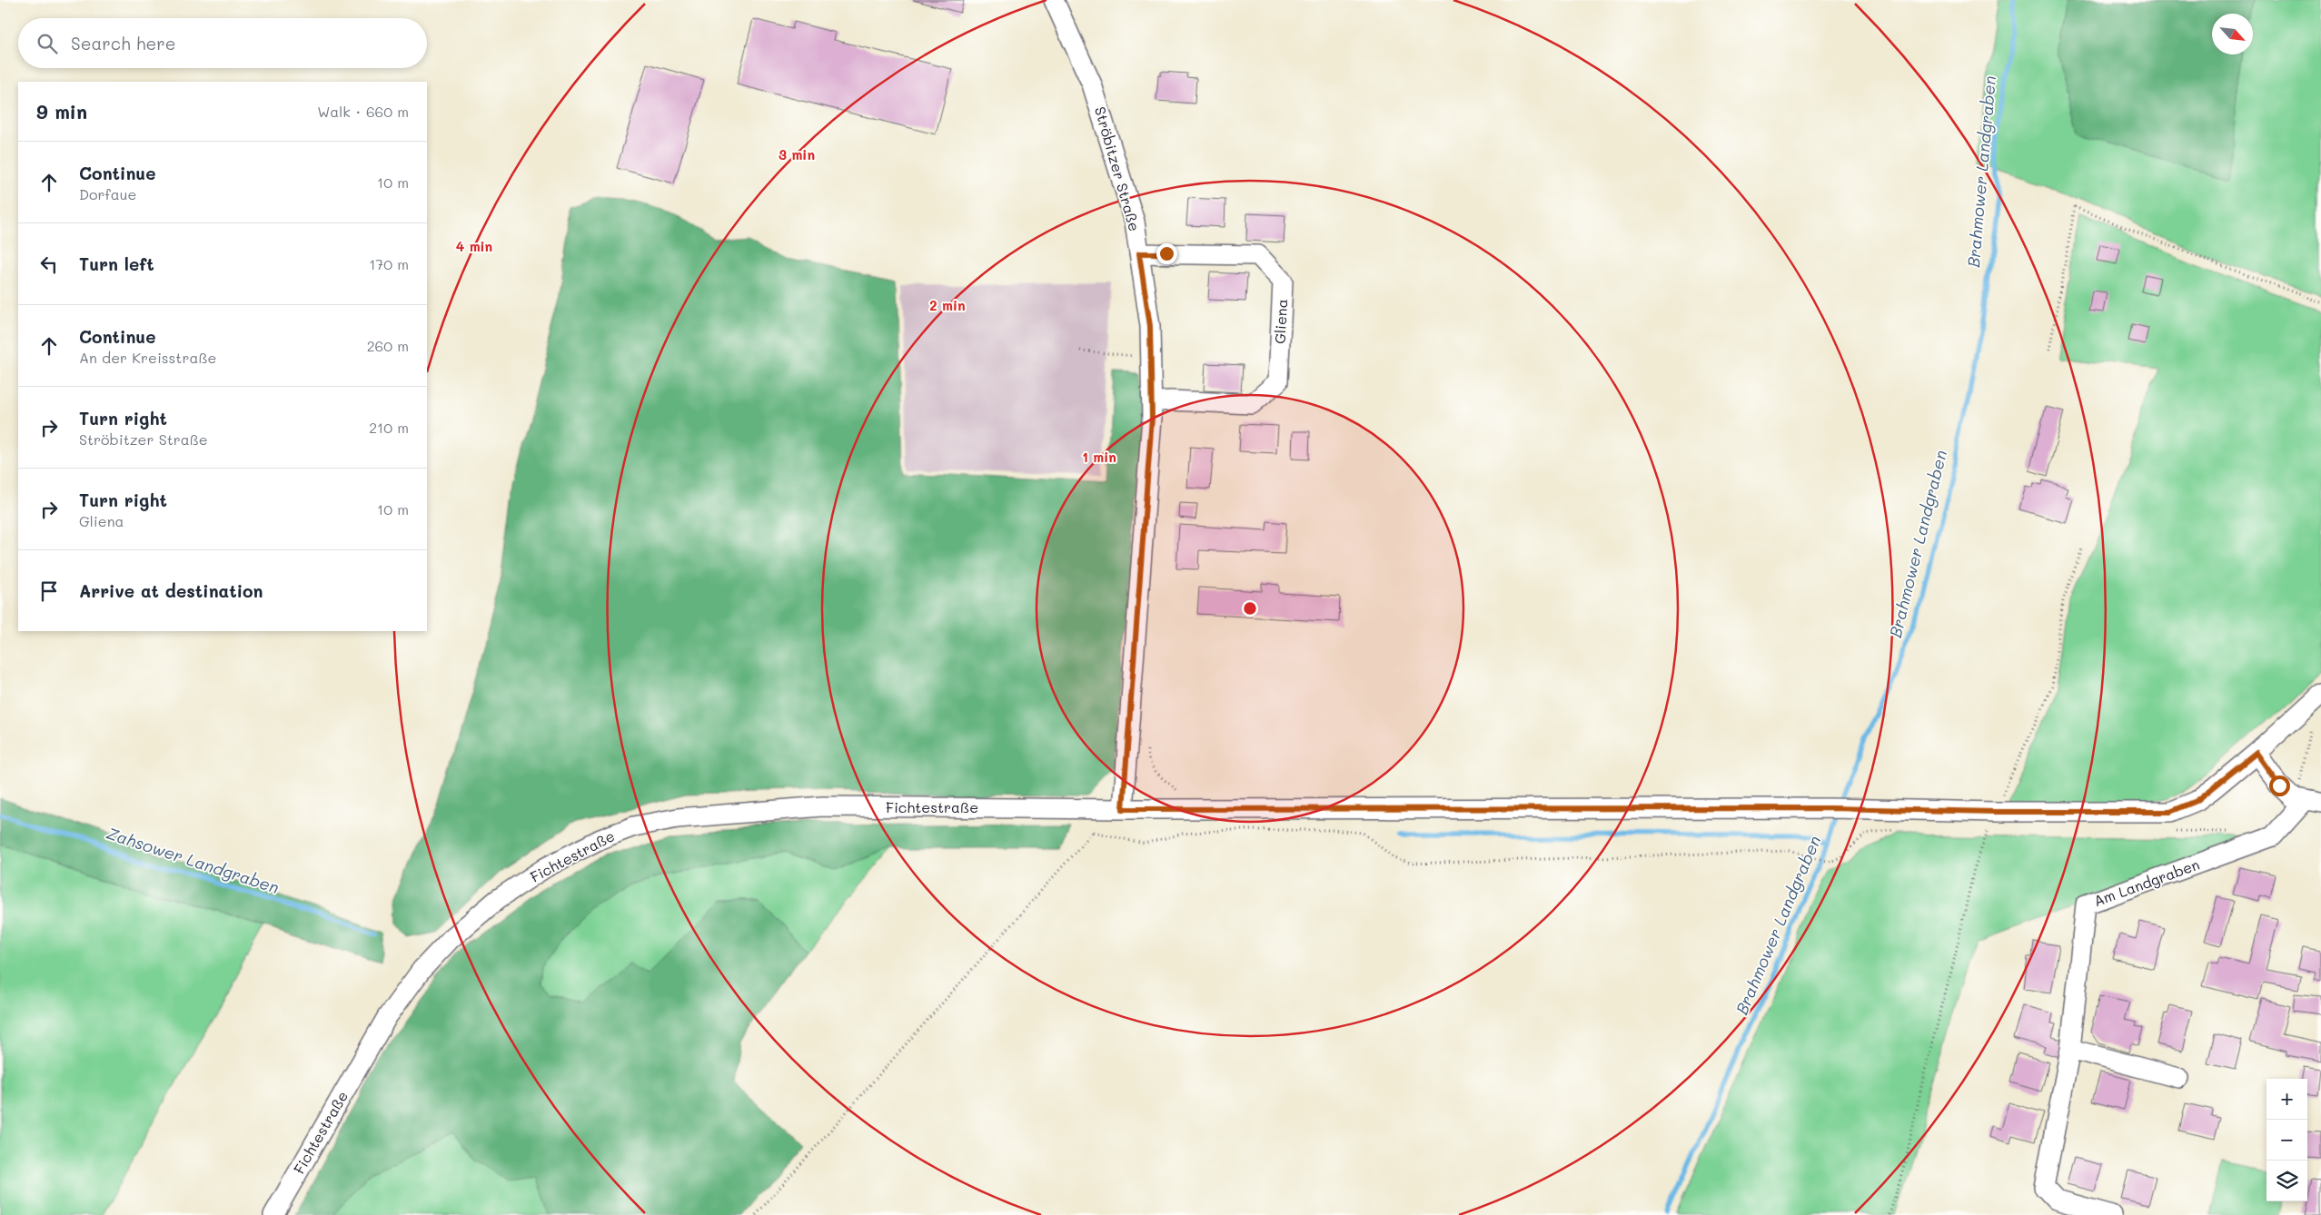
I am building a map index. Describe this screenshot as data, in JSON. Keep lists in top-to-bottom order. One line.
{"streets":{"street":["Ströbitzer Straße","Gliena","Fichtestraße","Am Landgraben"]},"crossings":[["Ströbitzer Straße","Gliena"],["Ströbitzer Straße","Fichtestraße"]],"water":["Brahmower Landgraben","Zahsower Landgraben"],"north":"bottom right","page":{"search":"Search here","heading":["9 min","Walk · 660 m"],"list":[["Continue","Dorfaue","10 m"],["Turn left","170 m"],["Continue","An der Kreisstraße","260 m"],["Turn right","Ströbitzer Straße","210 m"],["Turn right","Gliena","10 m"],"Arrive at destination"],"map_buttons":["+","−"]},"rings":["3 min","4 min","2 min","1 min"]}
